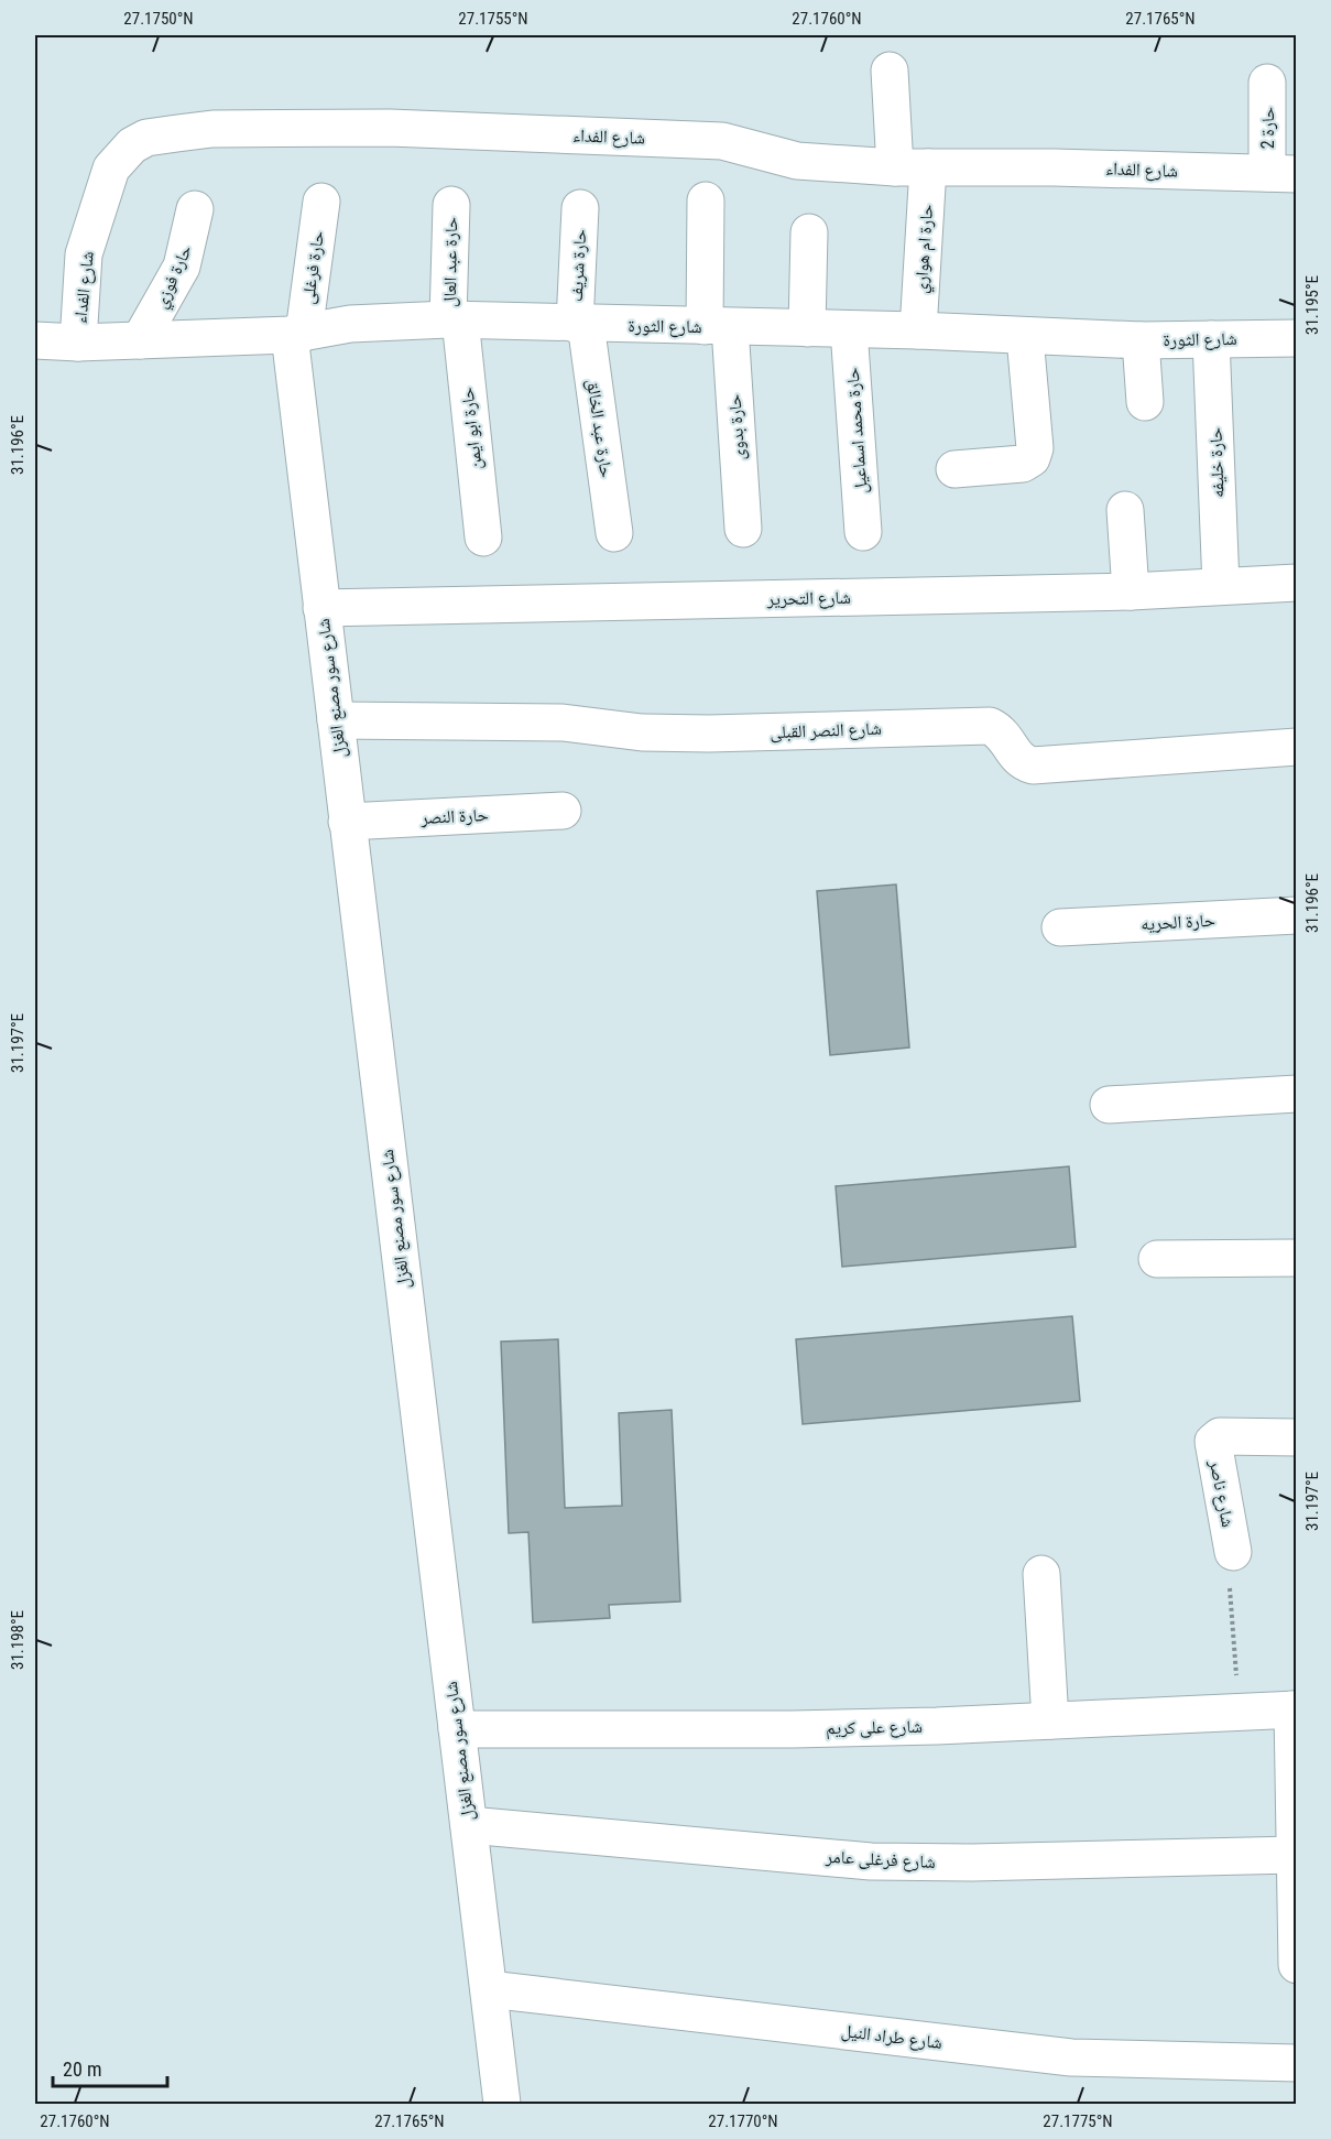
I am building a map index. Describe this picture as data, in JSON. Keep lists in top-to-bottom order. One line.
{"streets":{"street":["حارة 2","شارع الفداء","حارة ام هواري","حارة عبد العال","حارة شريف","حارة فرغلى","حارة فوزي","شارع الثورة","حارة بدوى","حارة ابو ايمن","حارة عبد الخالق","حارة محمد اسماعيل","حارة خليفه","شارع التحرير","شارع سور مصنع الغزل","شارع النصر القبلى","حارة النصر","حارة الحريه","شارع ناصر","شارع على كريم","شارع فرغلى عامر","شارع طراد النيل"]},"crossings":[["حارة 2","شارع الفداء"],["شارع الفداء","حارة ام هواري"],["شارع الفداء","شارع الثورة"],["حارة ام هواري","شارع الثورة"],["حارة عبد العال","شارع الثورة"],["حارة عبد العال","حارة ابو ايمن"],["حارة شريف","شارع الثورة"],["حارة شريف","حارة عبد الخالق"],["حارة فرغلى","شارع الثورة"],["حارة فرغلى","شارع سور مصنع الغزل"],["حارة فوزي","شارع الثورة"],["شارع الثورة","حارة بدوى"],["شارع الثورة","حارة ابو ايمن"],["شارع الثورة","حارة عبد الخالق"],["شارع الثورة","حارة محمد اسماعيل"],["شارع الثورة","حارة خليفه"],["شارع الثورة","شارع سور مصنع الغزل"],["حارة خليفه","شارع التحرير"],["شارع التحرير","شارع سور مصنع الغزل"],["شارع سور مصنع الغزل","شارع النصر القبلى"],["شارع سور مصنع الغزل","حارة النصر"],["شارع سور مصنع الغزل","شارع على كريم"],["شارع سور مصنع الغزل","شارع فرغلى عامر"],["شارع سور مصنع الغزل","شارع طراد النيل"]],"scale_bar":"20 m","coordinates":["27.1750°N","27.1755°N","27.1760°N","27.1765°N","31.195°E","31.196°E","31.197°E","31.198°E","27.1770°N","27.1775°N"]}
